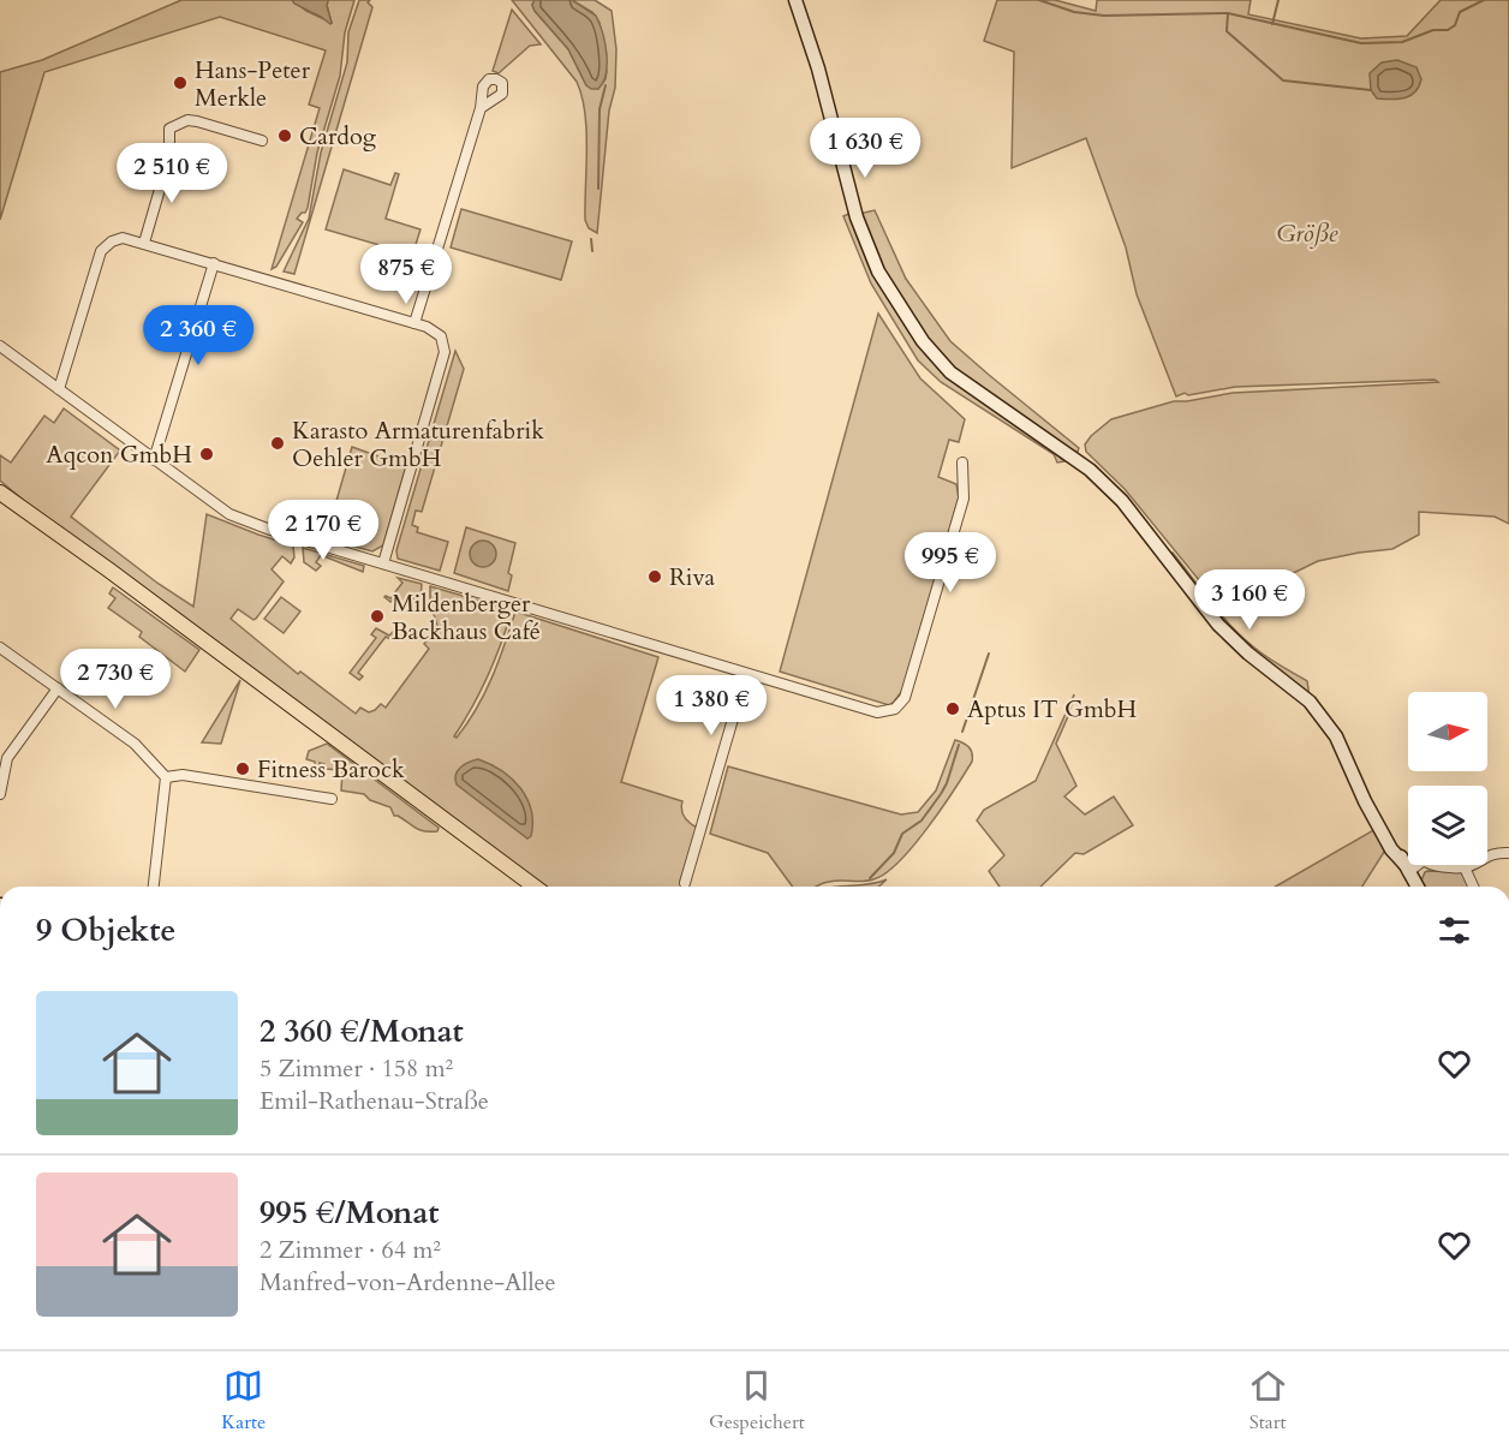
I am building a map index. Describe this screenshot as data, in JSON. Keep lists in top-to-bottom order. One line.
{"parks":["Größe"],"places":["Hans-Peter Merkle","Cardog","Karasto Armaturenfabrik Oehler GmbH","Aqcon GmbH","Riva","Mildenberger Backhaus Café","Aptus IT GmbH","Fitness Barock"],"north":"right","page":{"price":["1 630 €","2 510 €","875 €","2 360 €","2 170 €","995 €","3 160 €","2 730 €","1 380 €"],"heading":"9 Objekte","list":[{"name":"2 360 €/Monat","note":"5 Zimmer · 158 m² · Emil-Rathenau-Straße"},{"name":"995 €/Monat","note":"2 Zimmer · 64 m² · Manfred-von-Ardenne-Allee"}],"tabs":["Karte","Gespeichert","Start"]}}
